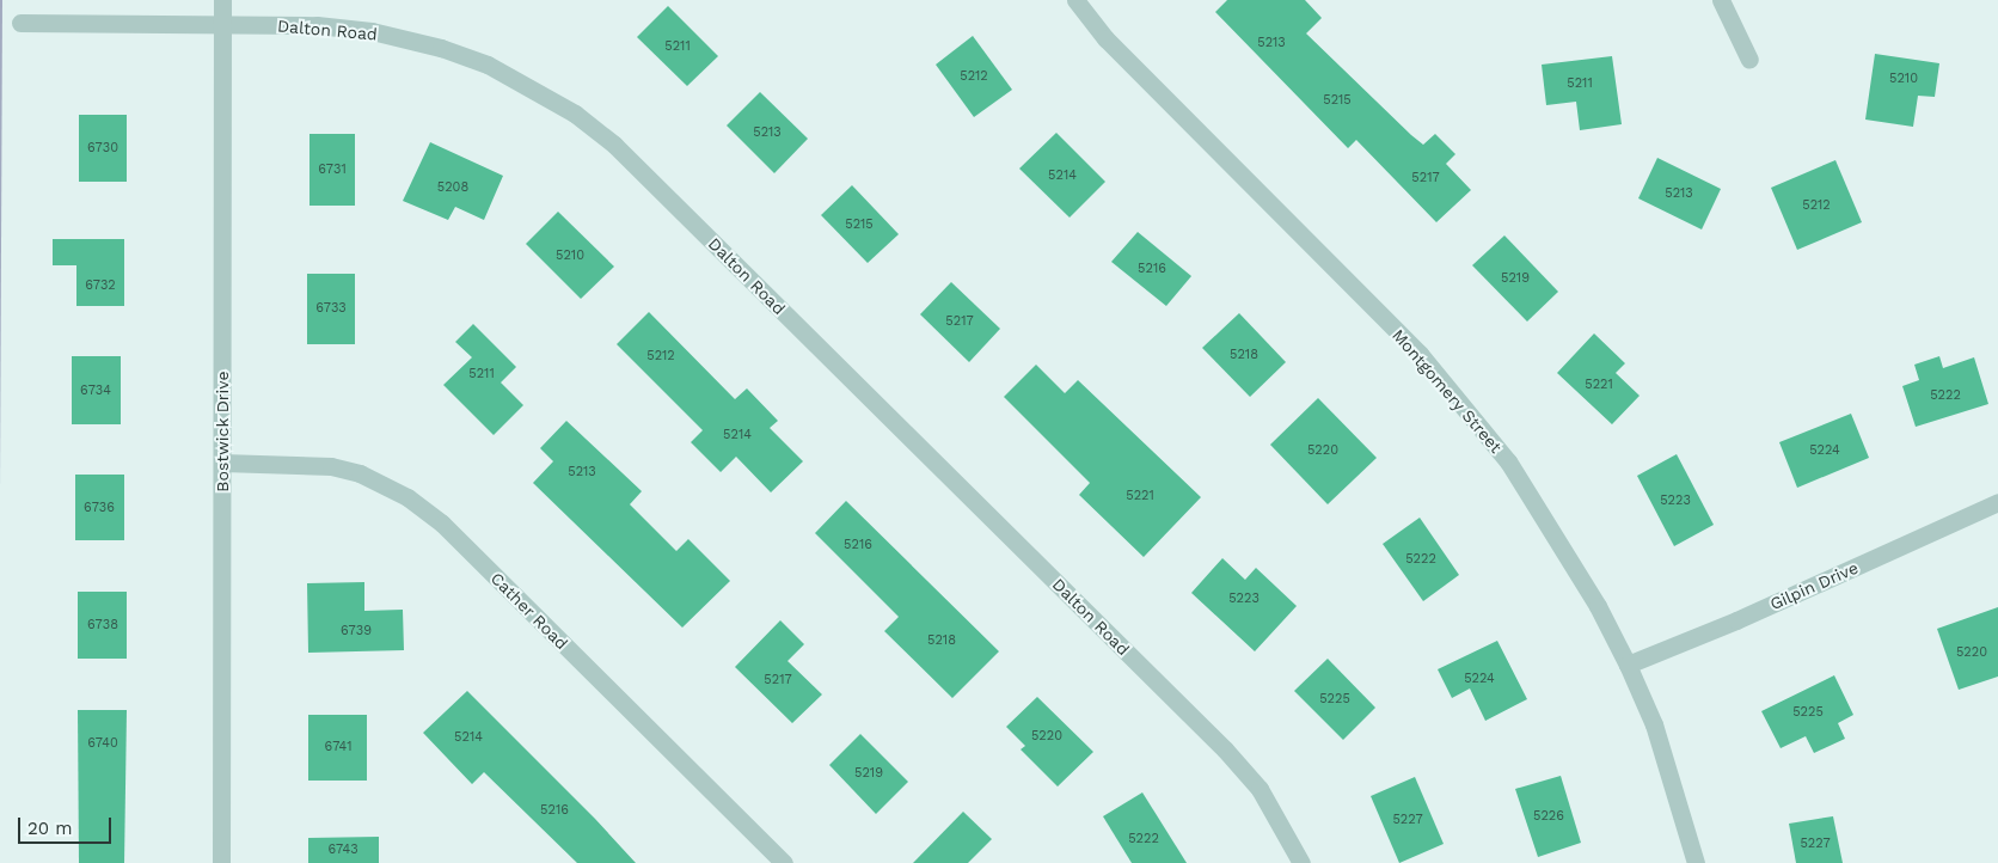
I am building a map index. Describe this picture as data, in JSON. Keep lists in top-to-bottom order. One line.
{"streets":{"street":["Dalton Road","Montgomery Street","Bostwick Drive","Gilpin Drive","Cather Road"]},"crossings":[["Dalton Road","Bostwick Drive"],["Montgomery Street","Gilpin Drive"],["Bostwick Drive","Cather Road"]],"house_numbers":["5213","5211","5212","5210","5211","5215","5213","6730","6731","5214","5217","5208","5213","5212","5215","5210","5216","5219","6732","6733","5217","5218","5212","5211","5221","6734","5222","5214","5220","5224","5213","5221","5223","6736","5216","5222","5223","6738","6739","5218","5220","5224","5217","5225","5225","5220","5214","6740","6741","5219","5216","5226","5227","5222","5227","6743"],"scale_bar":"20 m"}
